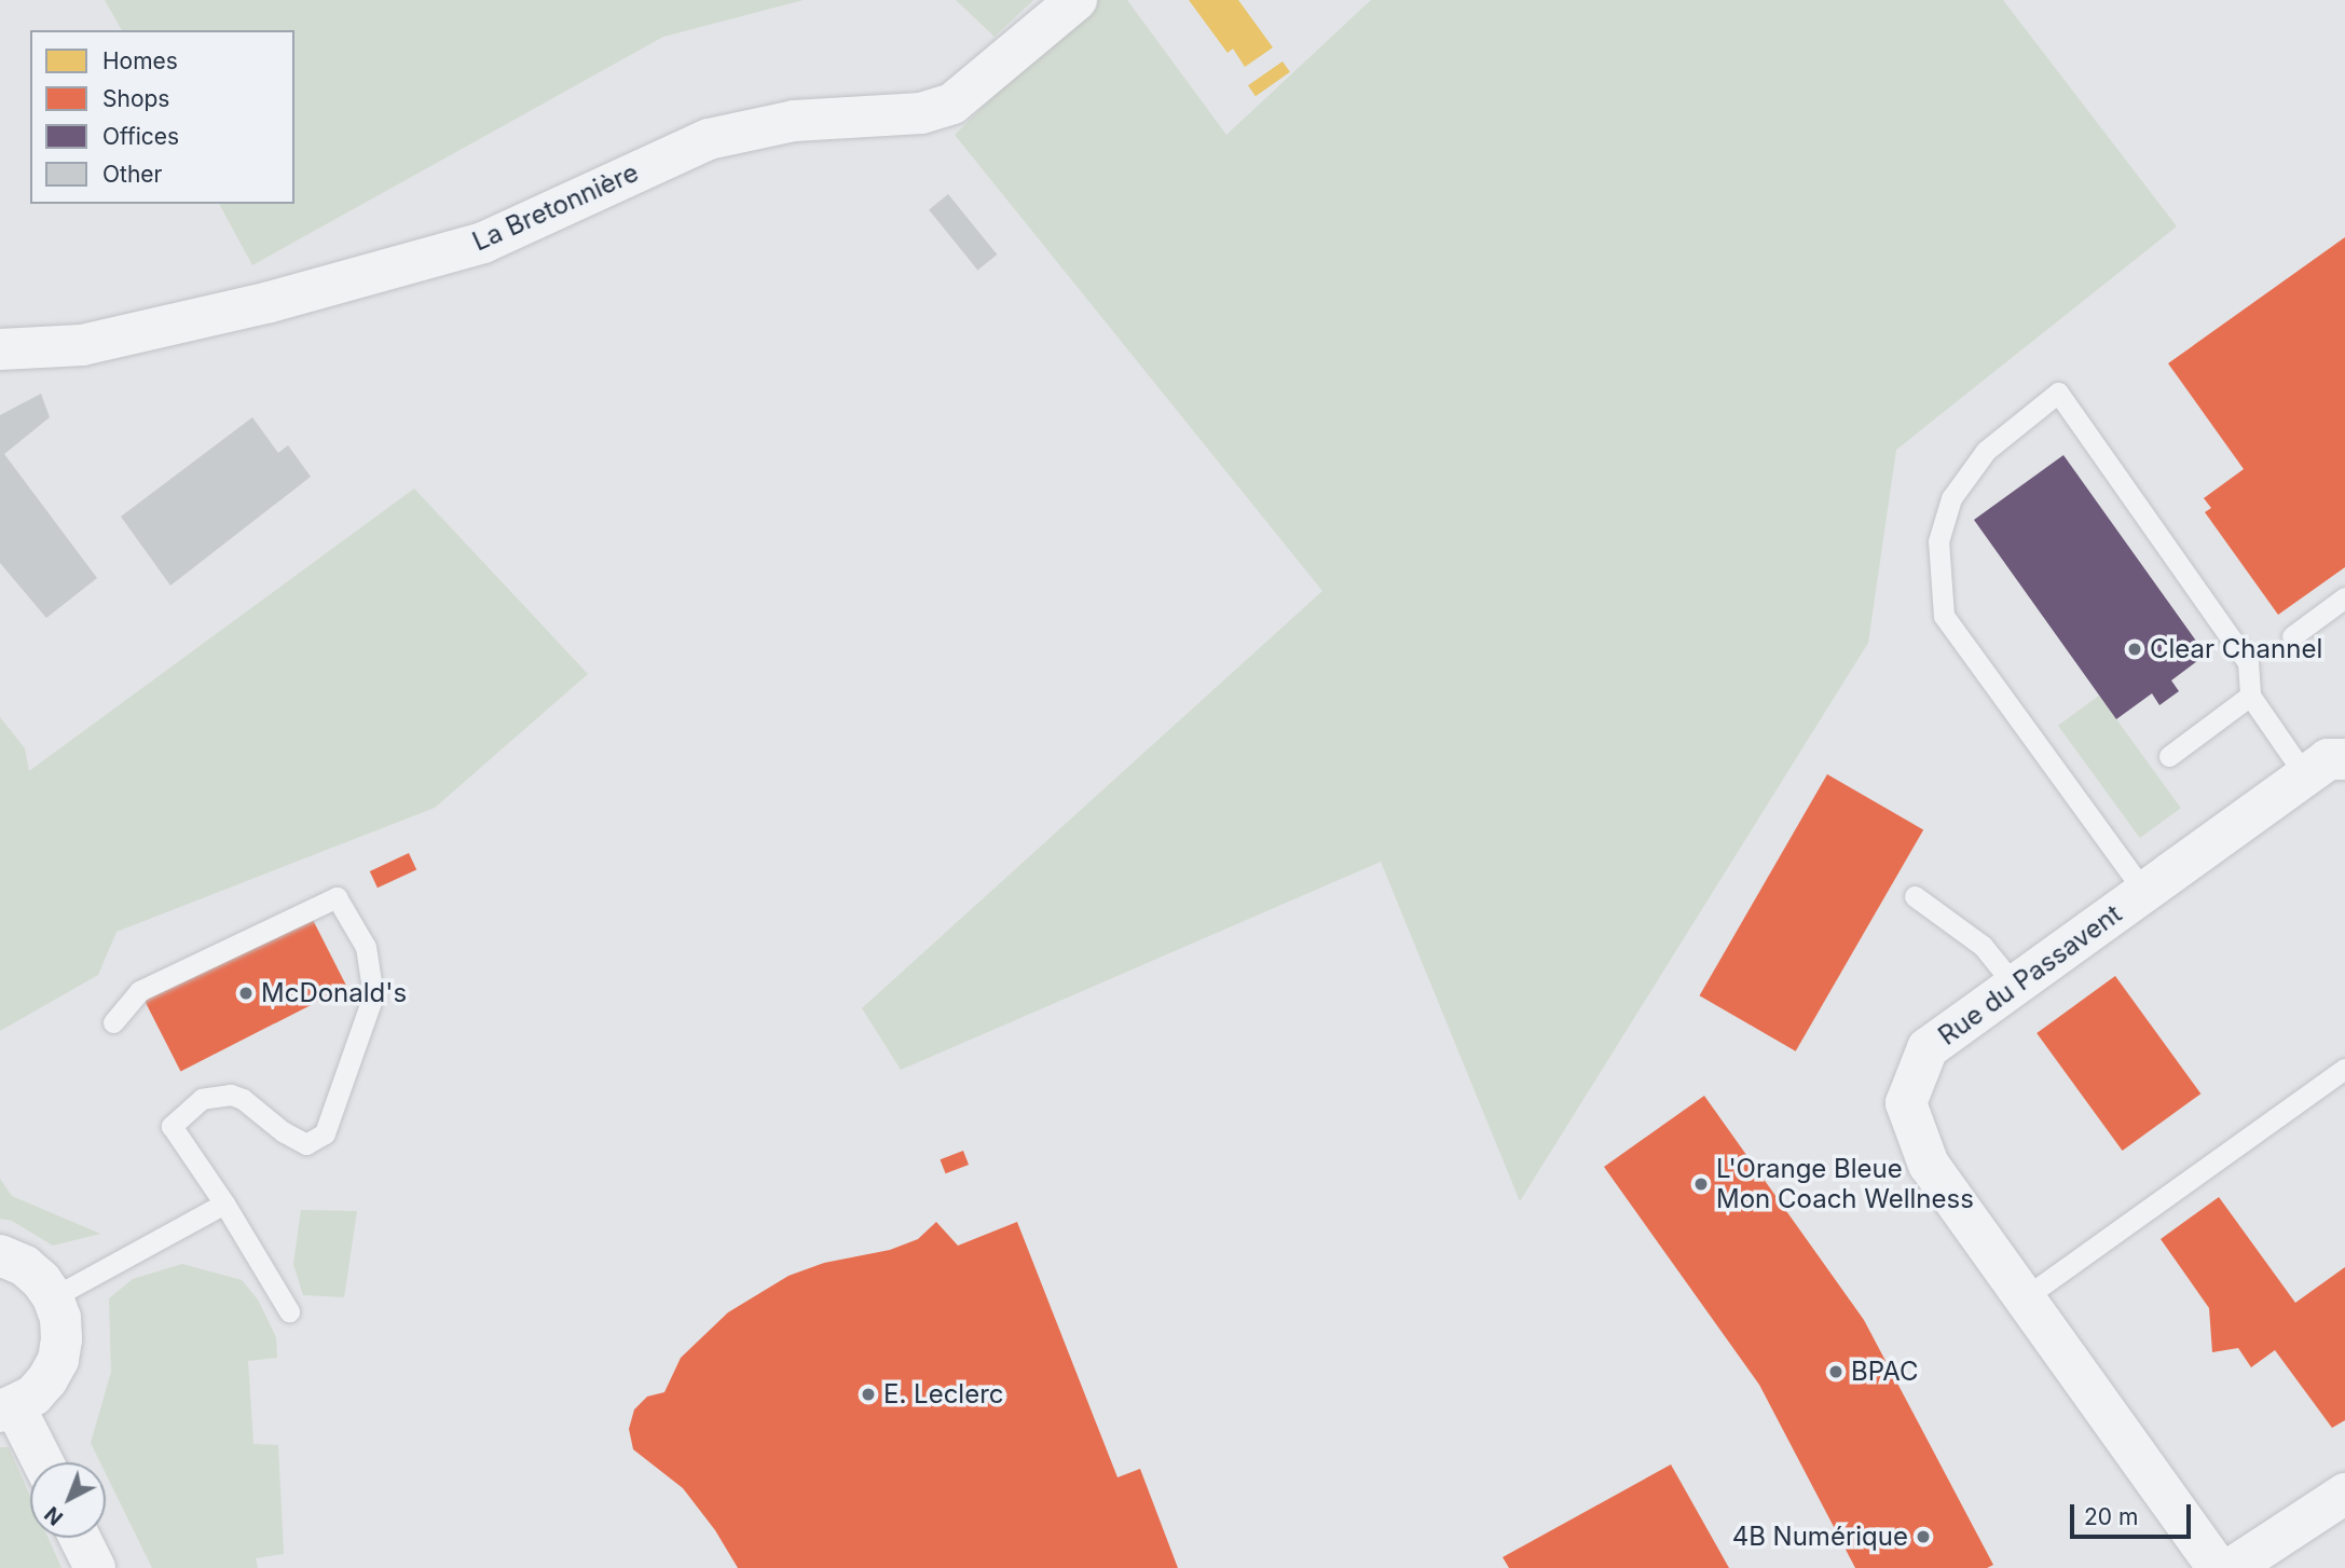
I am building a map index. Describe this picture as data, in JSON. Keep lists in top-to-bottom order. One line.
{"streets":{"street":["La Bretonnière","Rue du Passavent"]},"places":["Clear Channel","McDonald's","L'Orange Bleue Mon Coach Wellness","BPAC","E. Leclerc","4B Numérique"],"legend":["Homes","Shops","Offices","Other"],"scale_bar":"20 m","north":"bottom left"}
